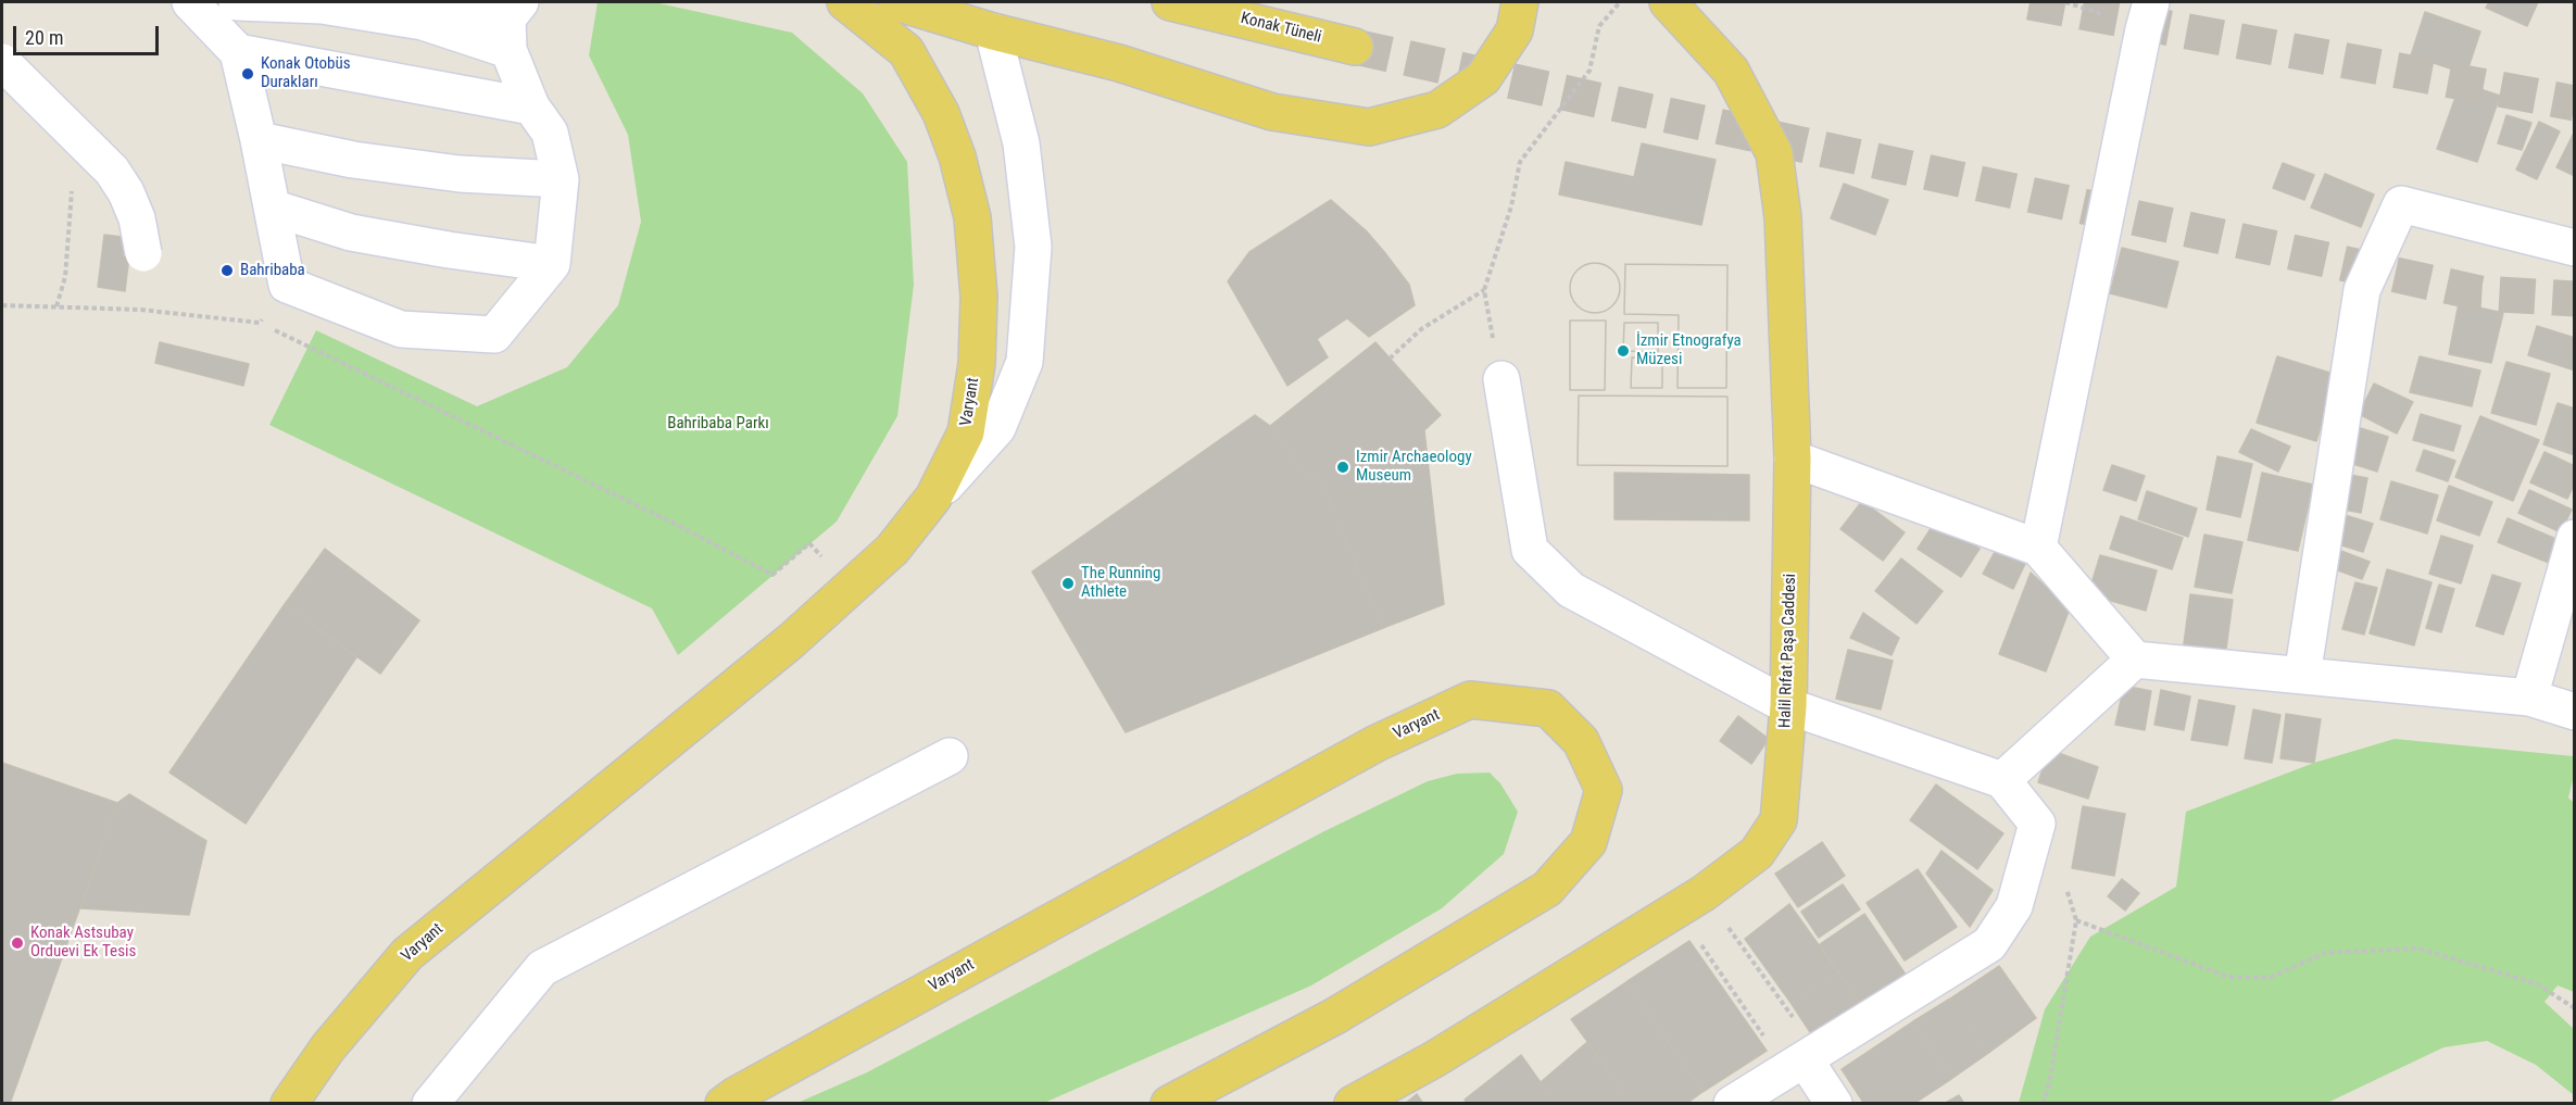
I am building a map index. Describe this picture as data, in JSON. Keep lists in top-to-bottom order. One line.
{"streets":{"main road":["Konak Tüneli","Varyant","Halil Rıfat Paşa Caddesi"]},"parks":["Bahribaba Parkı"],"places":["Konak Otobüs Durakları","Bahribaba","İzmir Etnografya Müzesi","Izmir Archaeology Museum","The Running Athlete","Konak Astsubay Orduevi Ek Tesis"],"scale_bar":"20 m"}
